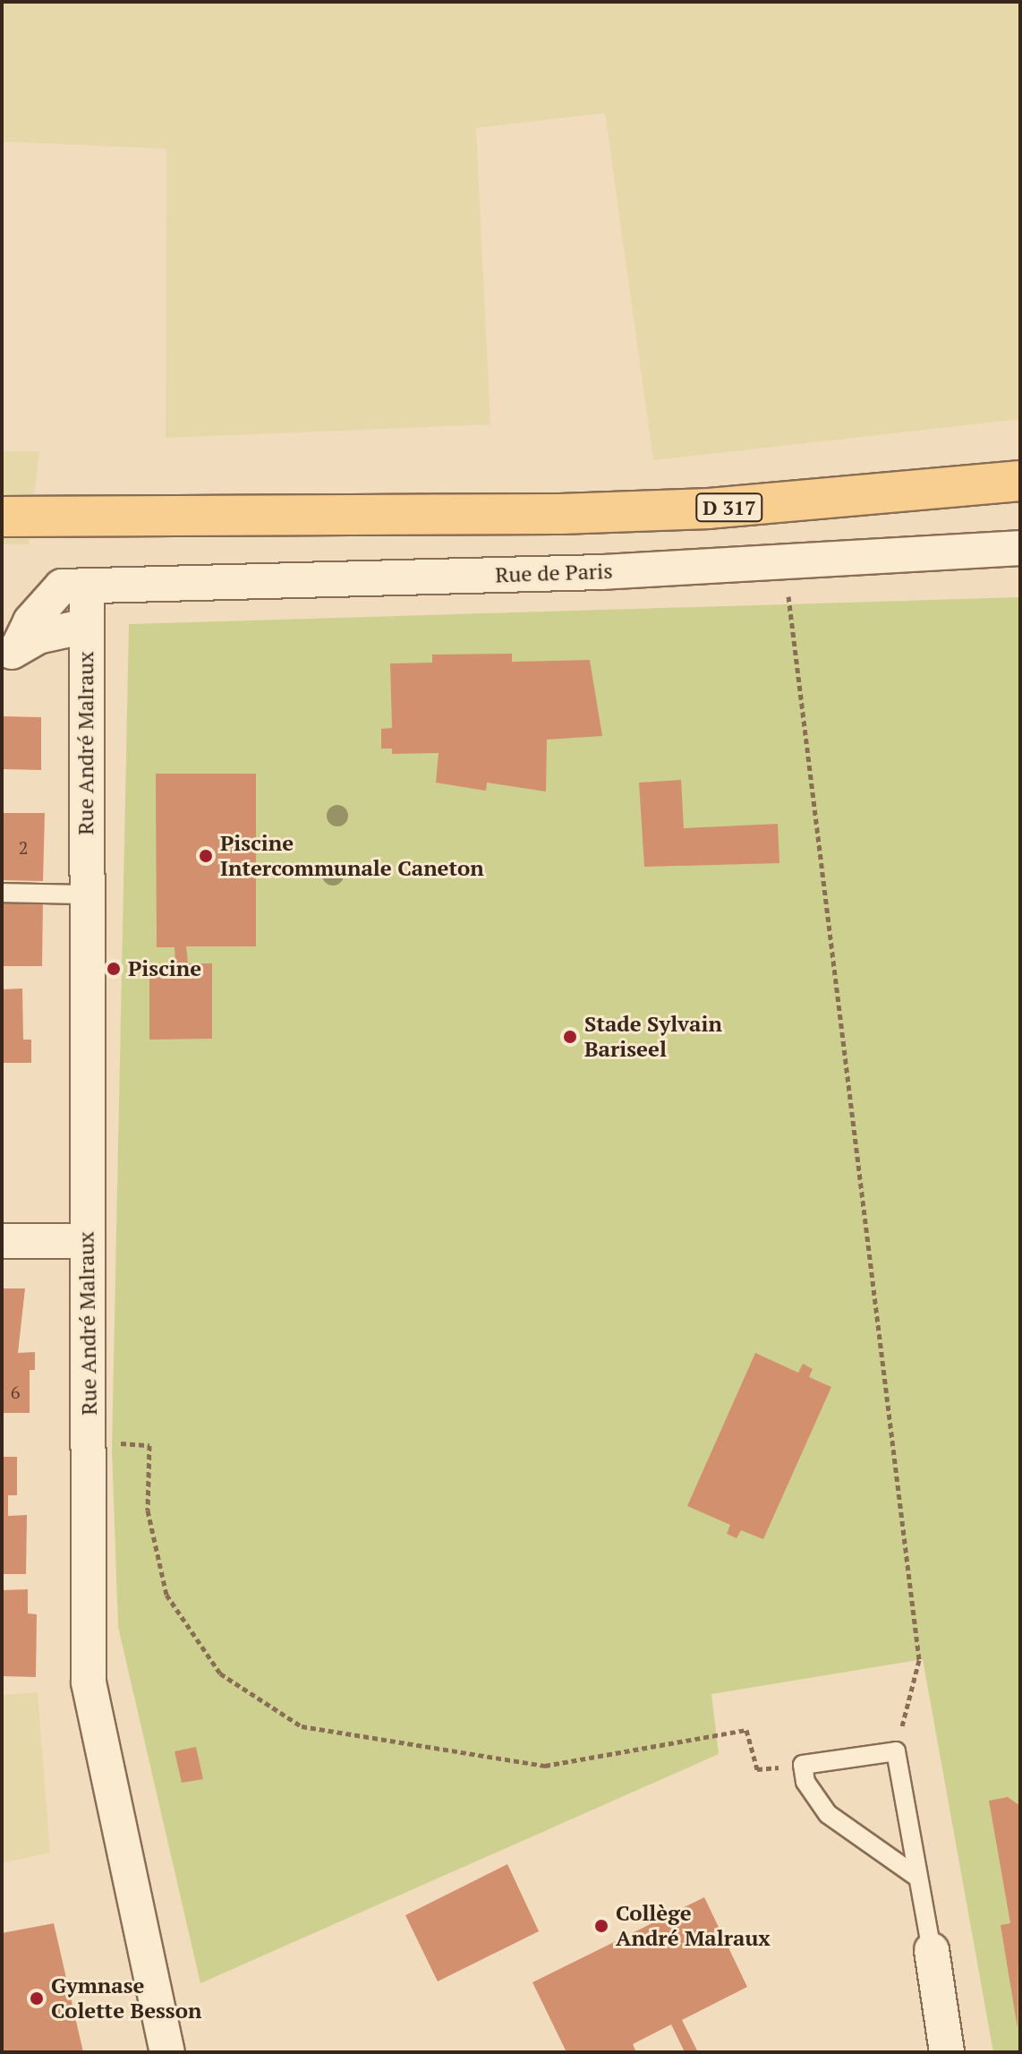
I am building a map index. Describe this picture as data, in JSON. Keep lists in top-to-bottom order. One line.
{"streets":{"main road":["D 317"],"street":["Rue de Paris","Rue André Malraux"]},"crossings":[["Rue de Paris","Rue André Malraux"]],"places":["Piscine Intercommunale Caneton","Piscine","Stade Sylvain Bariseel","Collège André Malraux","Gymnase Colette Besson"],"house_numbers":["2","6"]}
